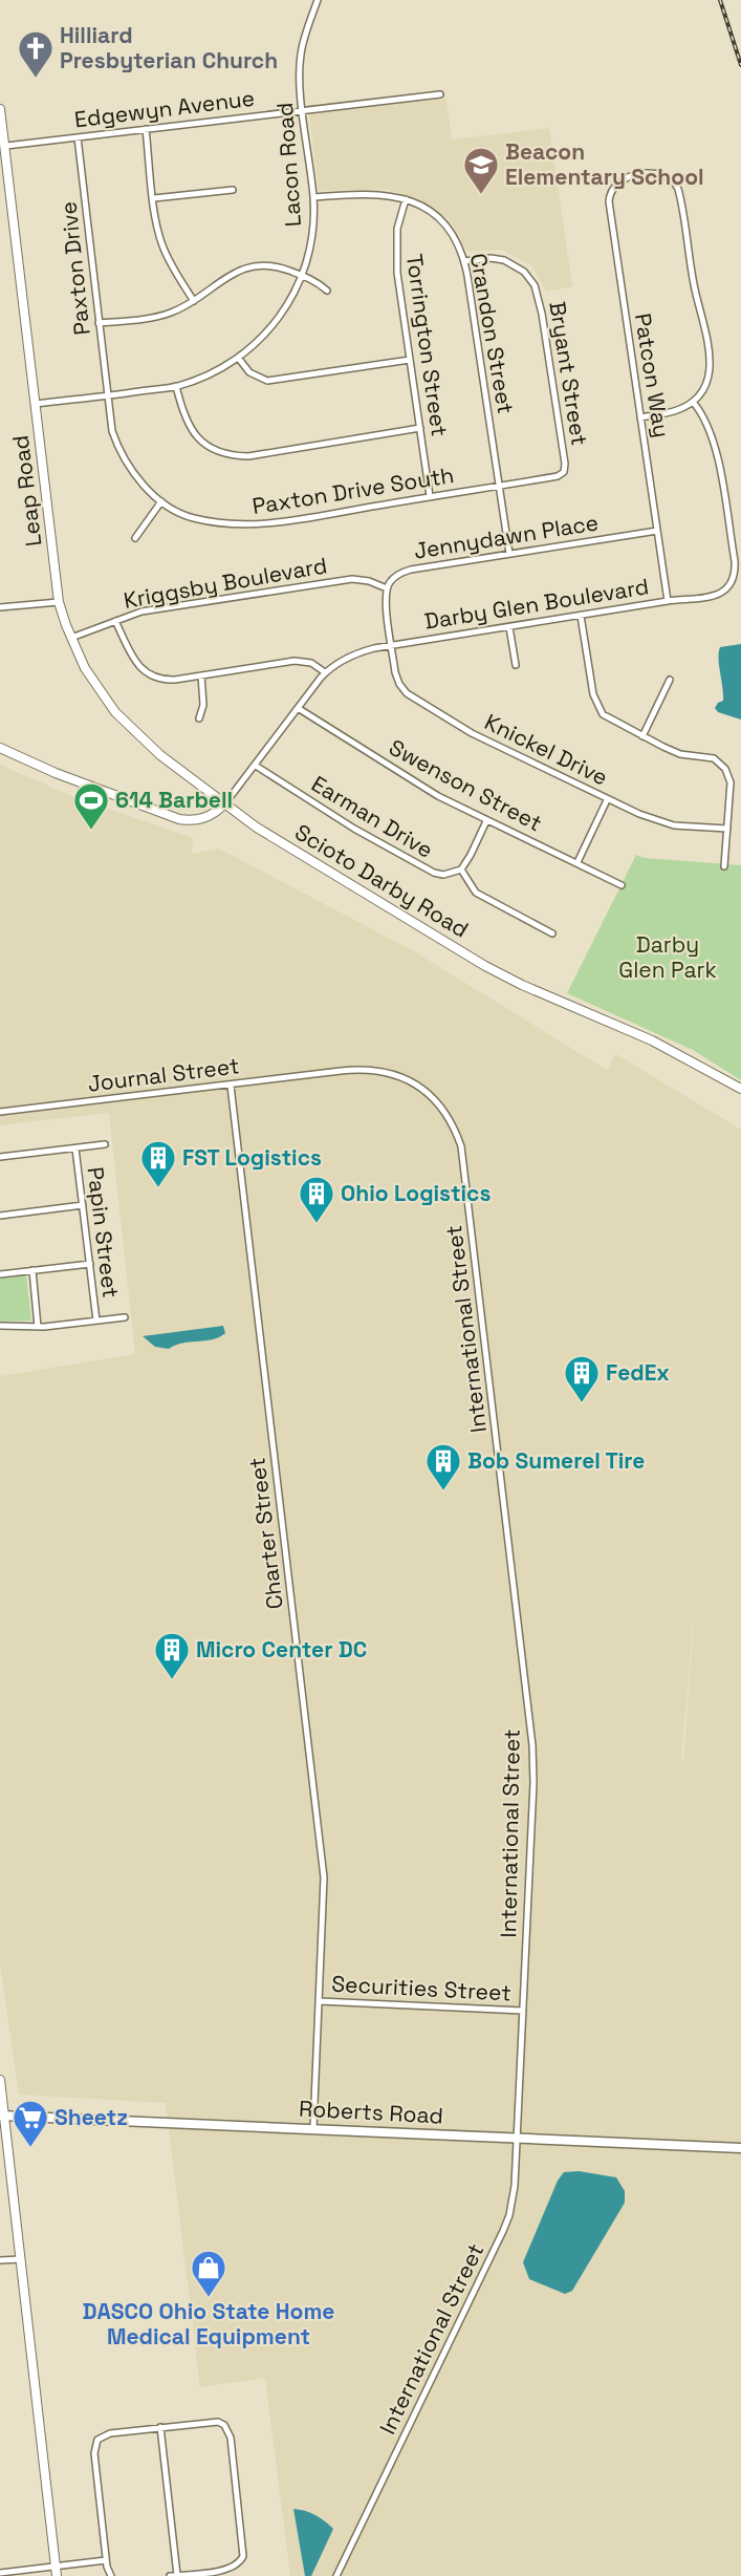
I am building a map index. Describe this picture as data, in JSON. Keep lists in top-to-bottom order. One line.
{"streets":{"main road":["Roberts Road"],"street":["Edgewyn Avenue","Lacon Road","Paxton Drive","Crandon Street","Torrington Street","Bryant Street","Patcon Way","Leap Road","Paxton Drive South","Jennydawn Place","Kriggsby Boulevard","Darby Glen Boulevard","Knickel Drive","Swenson Street","Earman Drive","Scioto Darby Road","Journal Street","Papin Street","International Street","Charter Street","Securities Street"]},"crossings":[["Edgewyn Avenue","Lacon Road"],["Edgewyn Avenue","Paxton Drive"],["Edgewyn Avenue","Leap Road"],["Lacon Road","Paxton Drive"],["Lacon Road","Crandon Street"],["Lacon Road","Leap Road"],["Lacon Road","Paxton Drive South"],["Paxton Drive","Paxton Drive South"],["Crandon Street","Torrington Street"],["Crandon Street","Bryant Street"],["Crandon Street","Paxton Drive South"],["Crandon Street","Jennydawn Place"],["Torrington Street","Paxton Drive South"],["Bryant Street","Paxton Drive South"],["Patcon Way","Jennydawn Place"],["Patcon Way","Darby Glen Boulevard"],["Leap Road","Kriggsby Boulevard"],["Leap Road","Darby Glen Boulevard"],["Leap Road","Scioto Darby Road"],["Jennydawn Place","Kriggsby Boulevard"],["Darby Glen Boulevard","Knickel Drive"],["Darby Glen Boulevard","Swenson Street"],["Darby Glen Boulevard","Earman Drive"],["Darby Glen Boulevard","Scioto Darby Road"],["Journal Street","International Street"],["Journal Street","Charter Street"],["International Street","Securities Street"],["International Street","Roberts Road"],["Charter Street","Securities Street"],["Charter Street","Roberts Road"]],"parks":["Darby Glen Park"],"places":{"church":["Hilliard Presbyterian Church"],"school or university":["Beacon Elementary School"],"sports":["614 Barbell"],"building":["FST Logistics","Ohio Logistics","FedEx","Bob Sumerel Tire","Micro Center DC"],"supermarket":["Sheetz"],"shop":["DASCO Ohio State Home Medical Equipment"]}}
